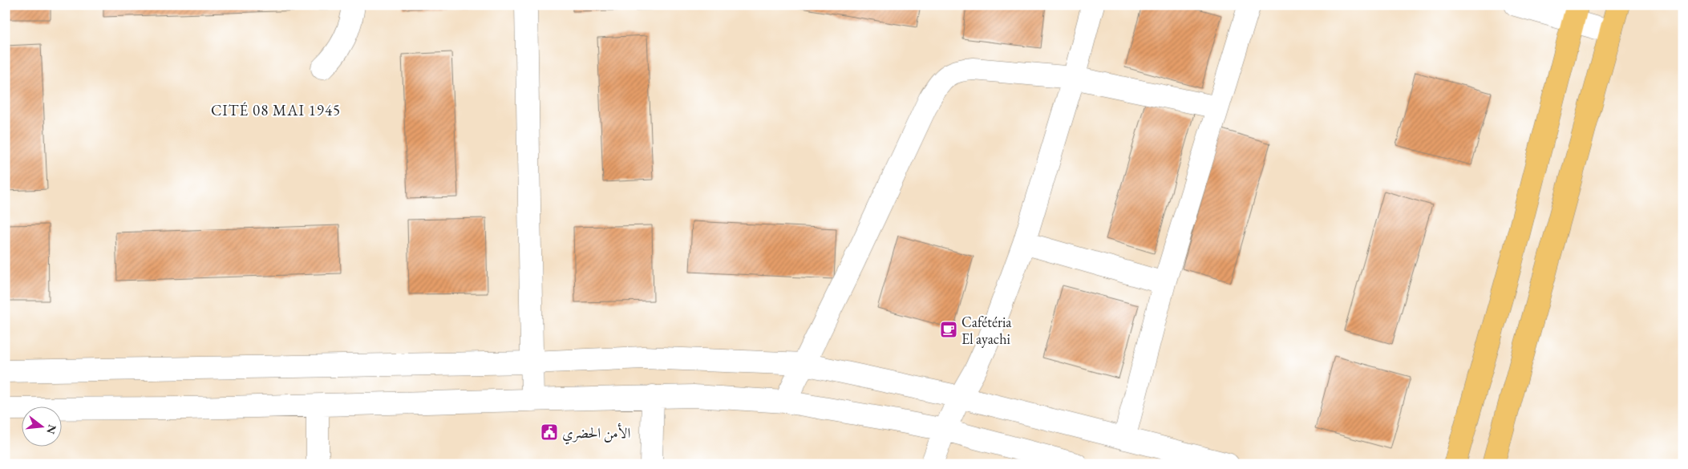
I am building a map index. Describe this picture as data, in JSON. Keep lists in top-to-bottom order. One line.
{"districts":["CITÉ 08 MAI 1945"],"places":{"cafe":["Cafétéria El ayachi"],"public building":["الأمن الحضري"]},"north":"right"}
